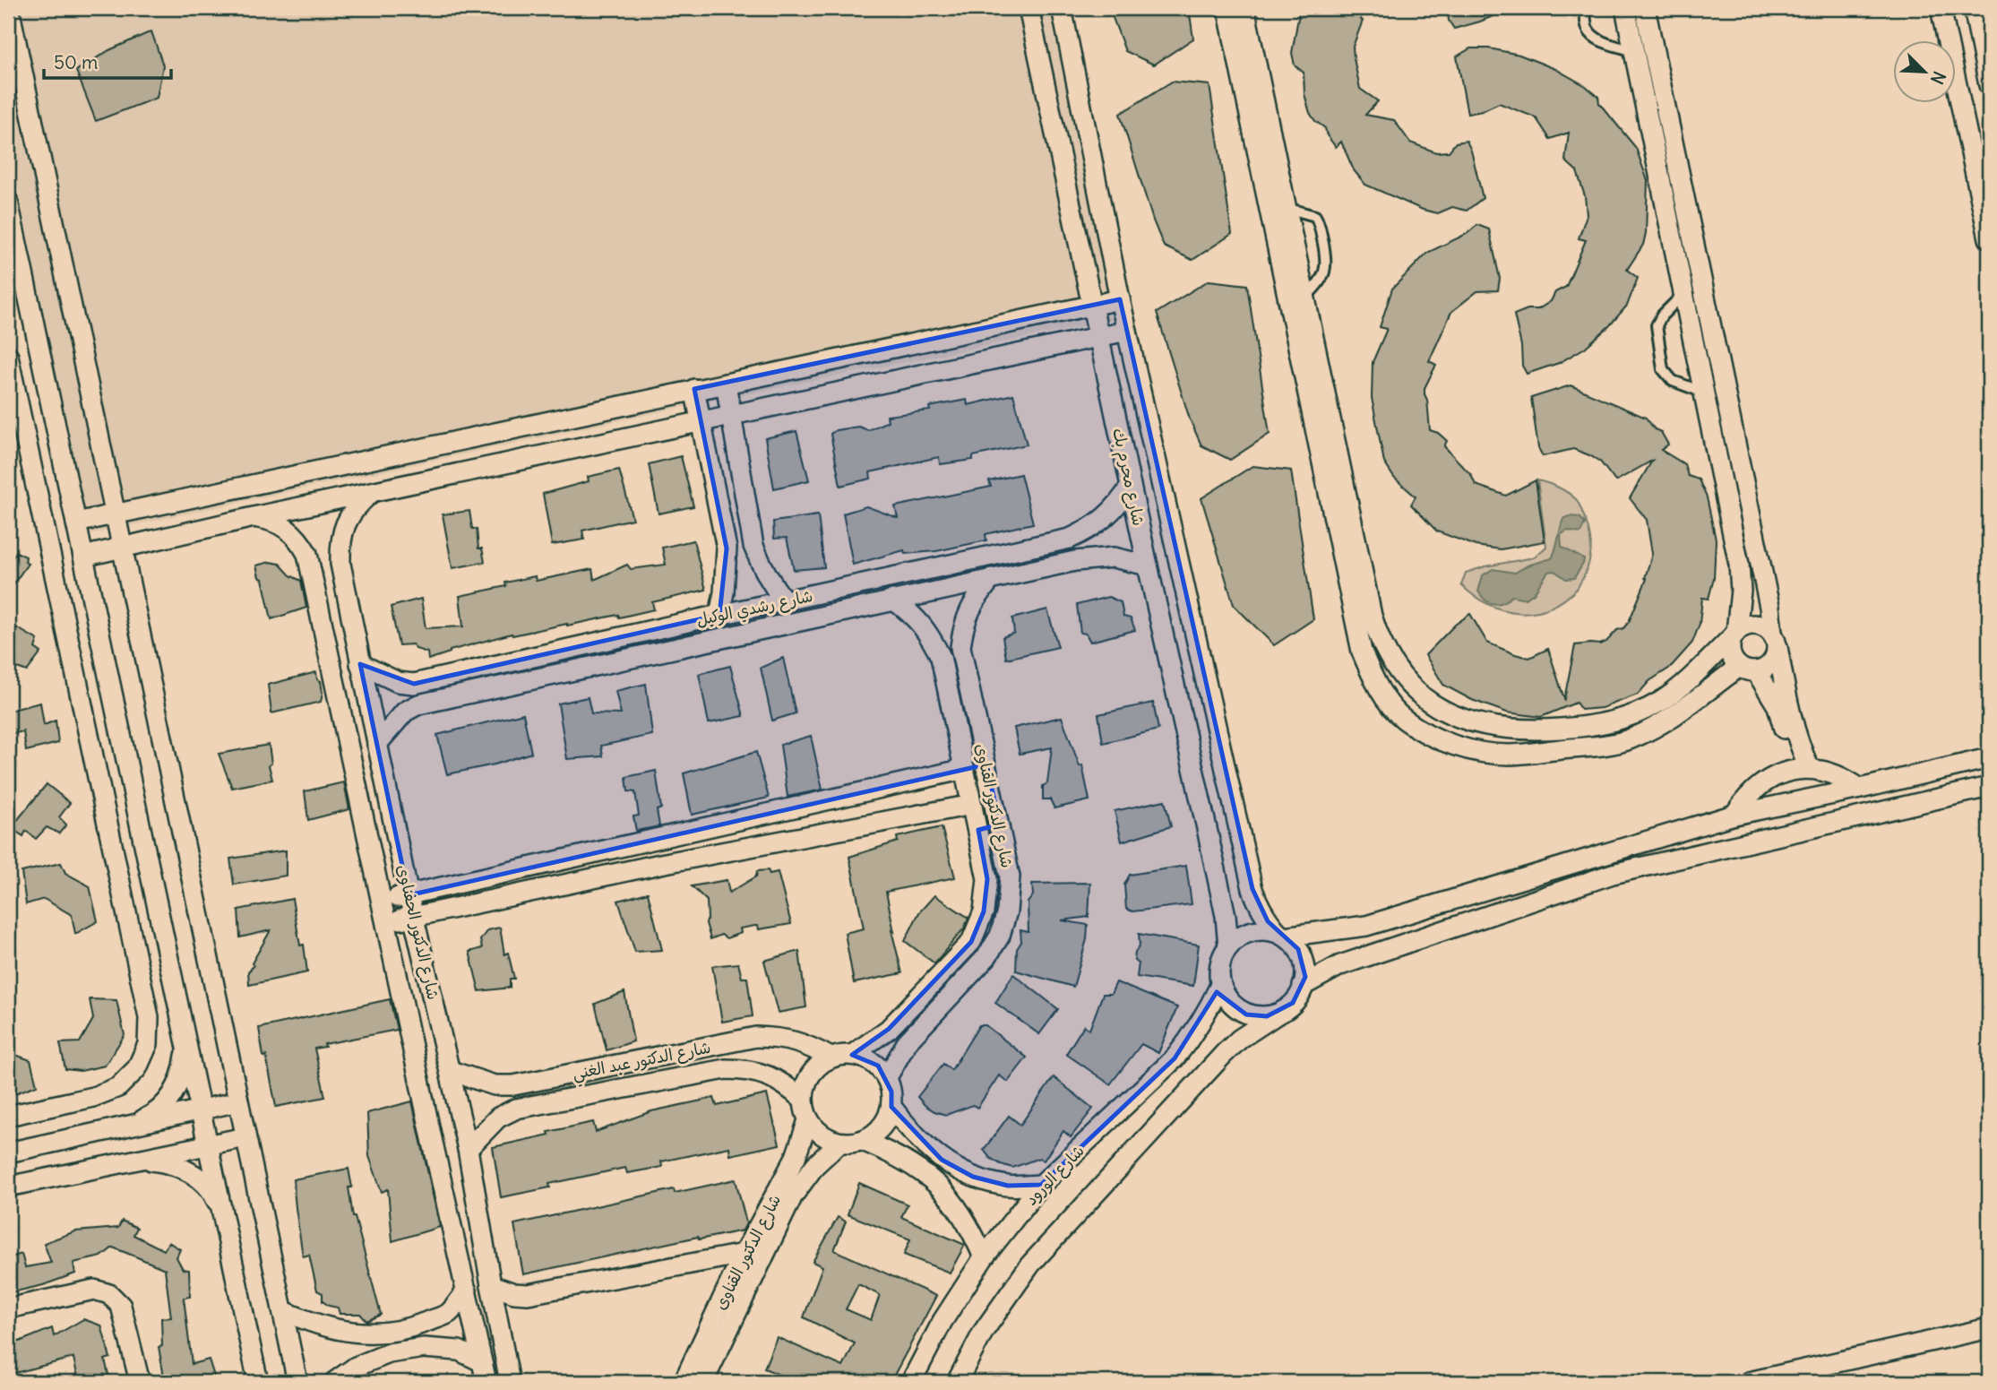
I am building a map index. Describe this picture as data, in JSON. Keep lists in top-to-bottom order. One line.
{"streets":{"street":["شارع محرم بك","شارع رشدي الوكيل","شارع الدكتور القناوى","شارع الدكتور الحفناوى","شارع الدكتور عبد الغني","شارع الورود"]},"crossings":[["شارع محرم بك","شارع رشدي الوكيل"],["شارع محرم بك","شارع الورود"],["شارع رشدي الوكيل","شارع الدكتور القناوى"],["شارع رشدي الوكيل","شارع الدكتور الحفناوى"],["شارع الدكتور القناوى","شارع الدكتور عبد الغني"],["شارع الدكتور الحفناوى","شارع الدكتور عبد الغني"]],"scale_bar":"50 m","north":"bottom right"}
